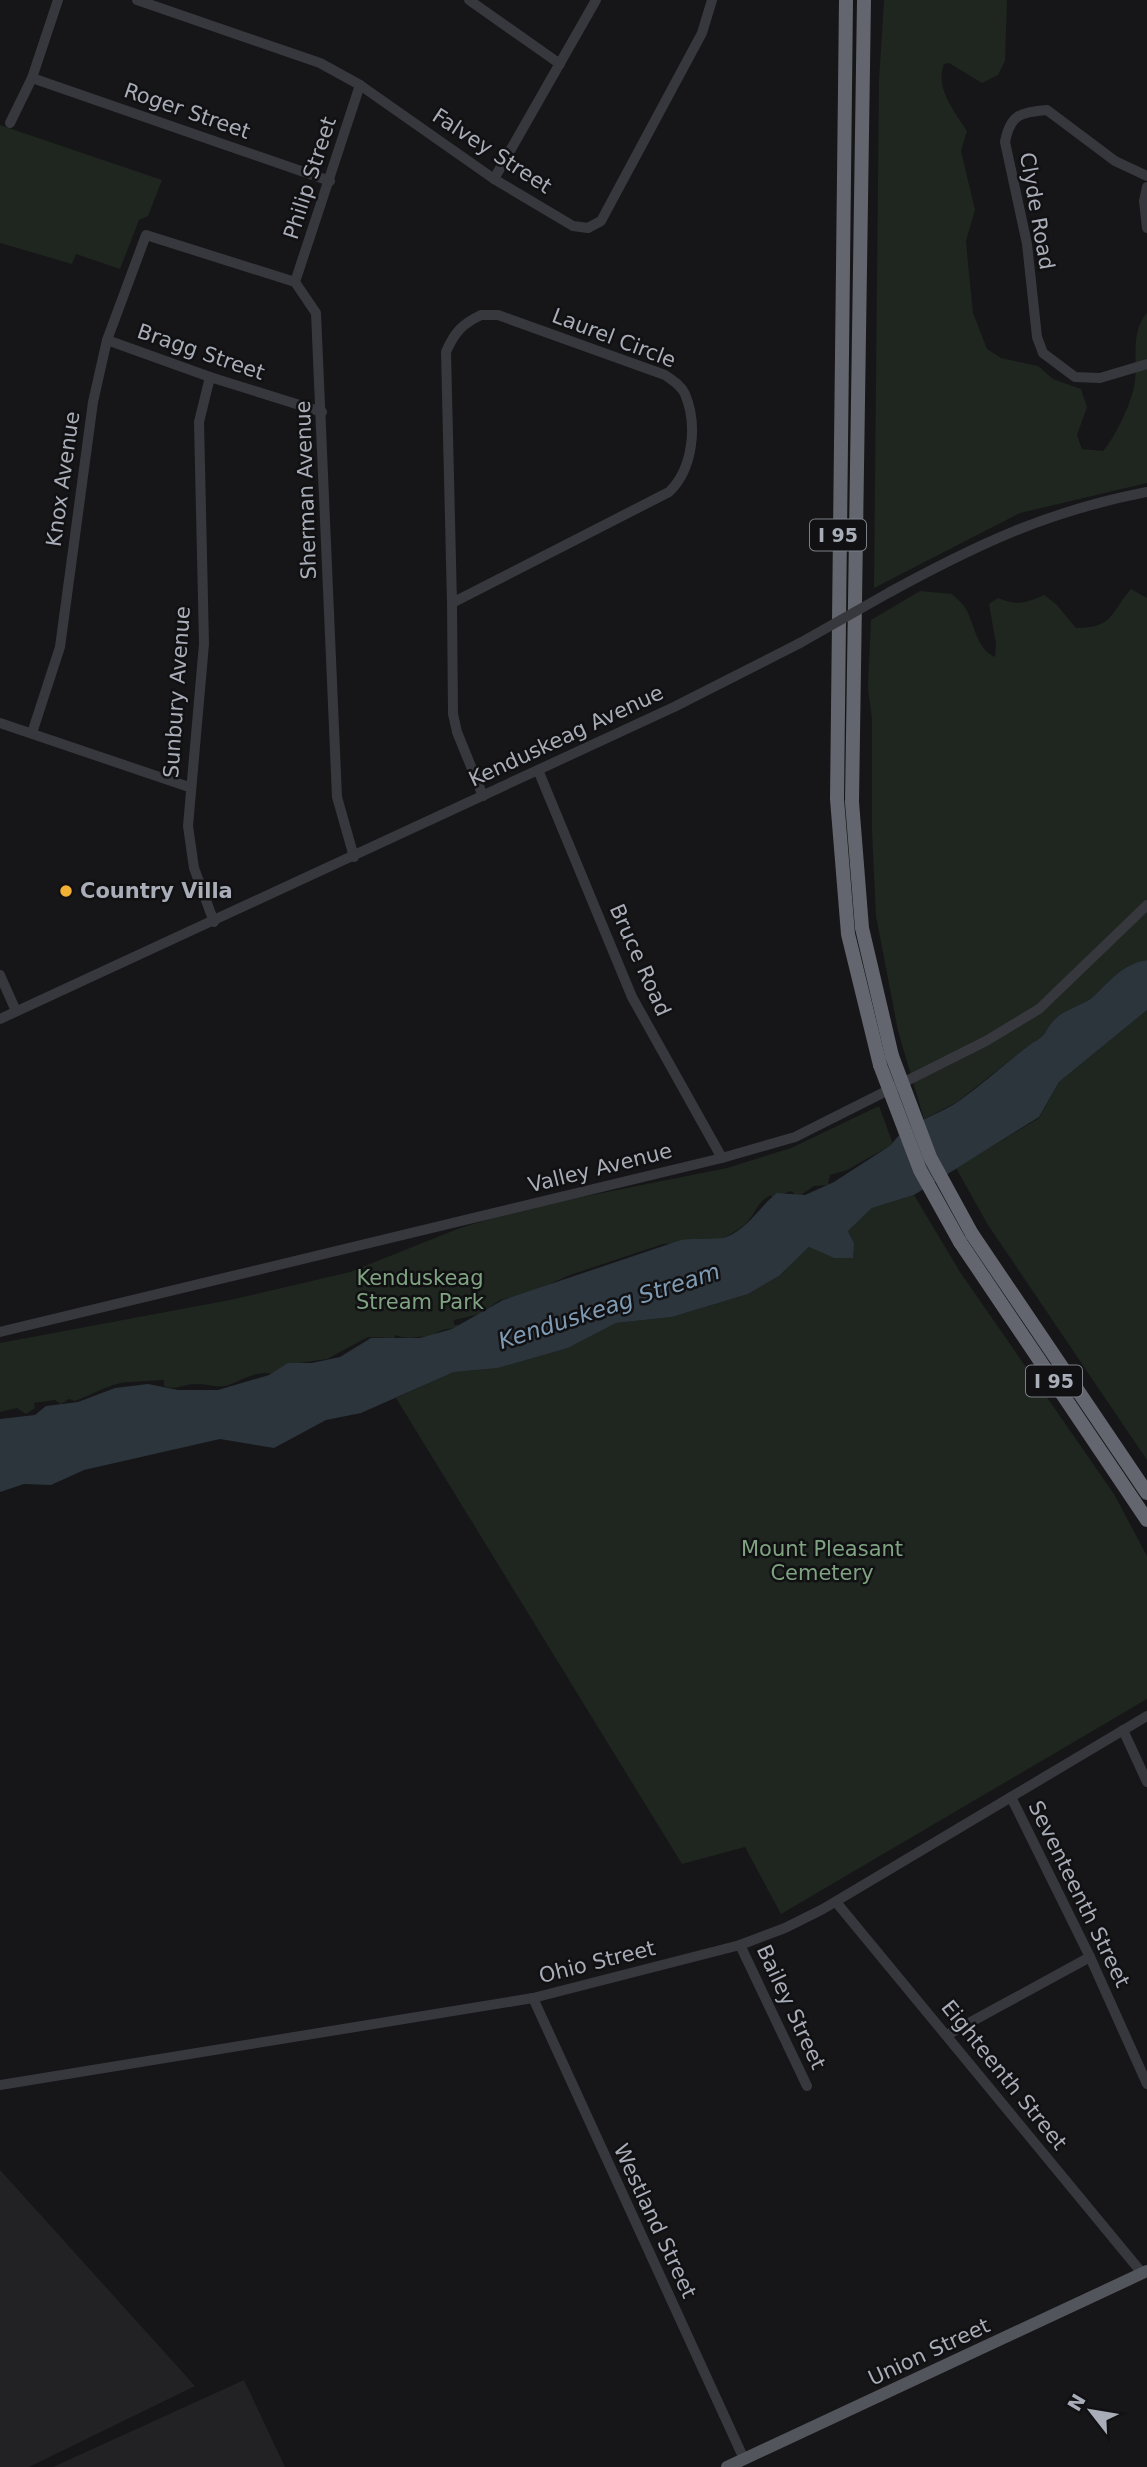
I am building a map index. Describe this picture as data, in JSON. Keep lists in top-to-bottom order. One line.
{"streets":{"highway":["I 95"],"main road":["Union Street"],"street":["Roger Street","Falvey Street","Philip Street","Clyde Road","Laurel Circle","Bragg Street","Knox Avenue","Sherman Avenue","Sunbury Avenue","Kenduskeag Avenue","Bruce Road","Valley Avenue","Seventeenth Street","Ohio Street","Bailey Street","Eighteenth Street","Westland Street"]},"crossings":[["Roger Street","Philip Street"],["Falvey Street","Philip Street"],["Philip Street","Knox Avenue"],["Philip Street","Sherman Avenue"],["Laurel Circle","Kenduskeag Avenue"],["Bragg Street","Knox Avenue"],["Bragg Street","Sherman Avenue"],["Bragg Street","Sunbury Avenue"],["Knox Avenue","Sherman Avenue"],["Sherman Avenue","Kenduskeag Avenue"],["Sunbury Avenue","Kenduskeag Avenue"],["Kenduskeag Avenue","Bruce Road"],["Bruce Road","Valley Avenue"],["Seventeenth Street","Ohio Street"],["Ohio Street","Bailey Street"],["Ohio Street","Eighteenth Street"],["Ohio Street","Westland Street"],["Eighteenth Street","Union Street"],["Westland Street","Union Street"]],"water":["Kenduskeag Stream"],"parks":["Kenduskeag Stream Park","Mount Pleasant Cemetery"],"places":["Country Villa"],"north":"top left"}
